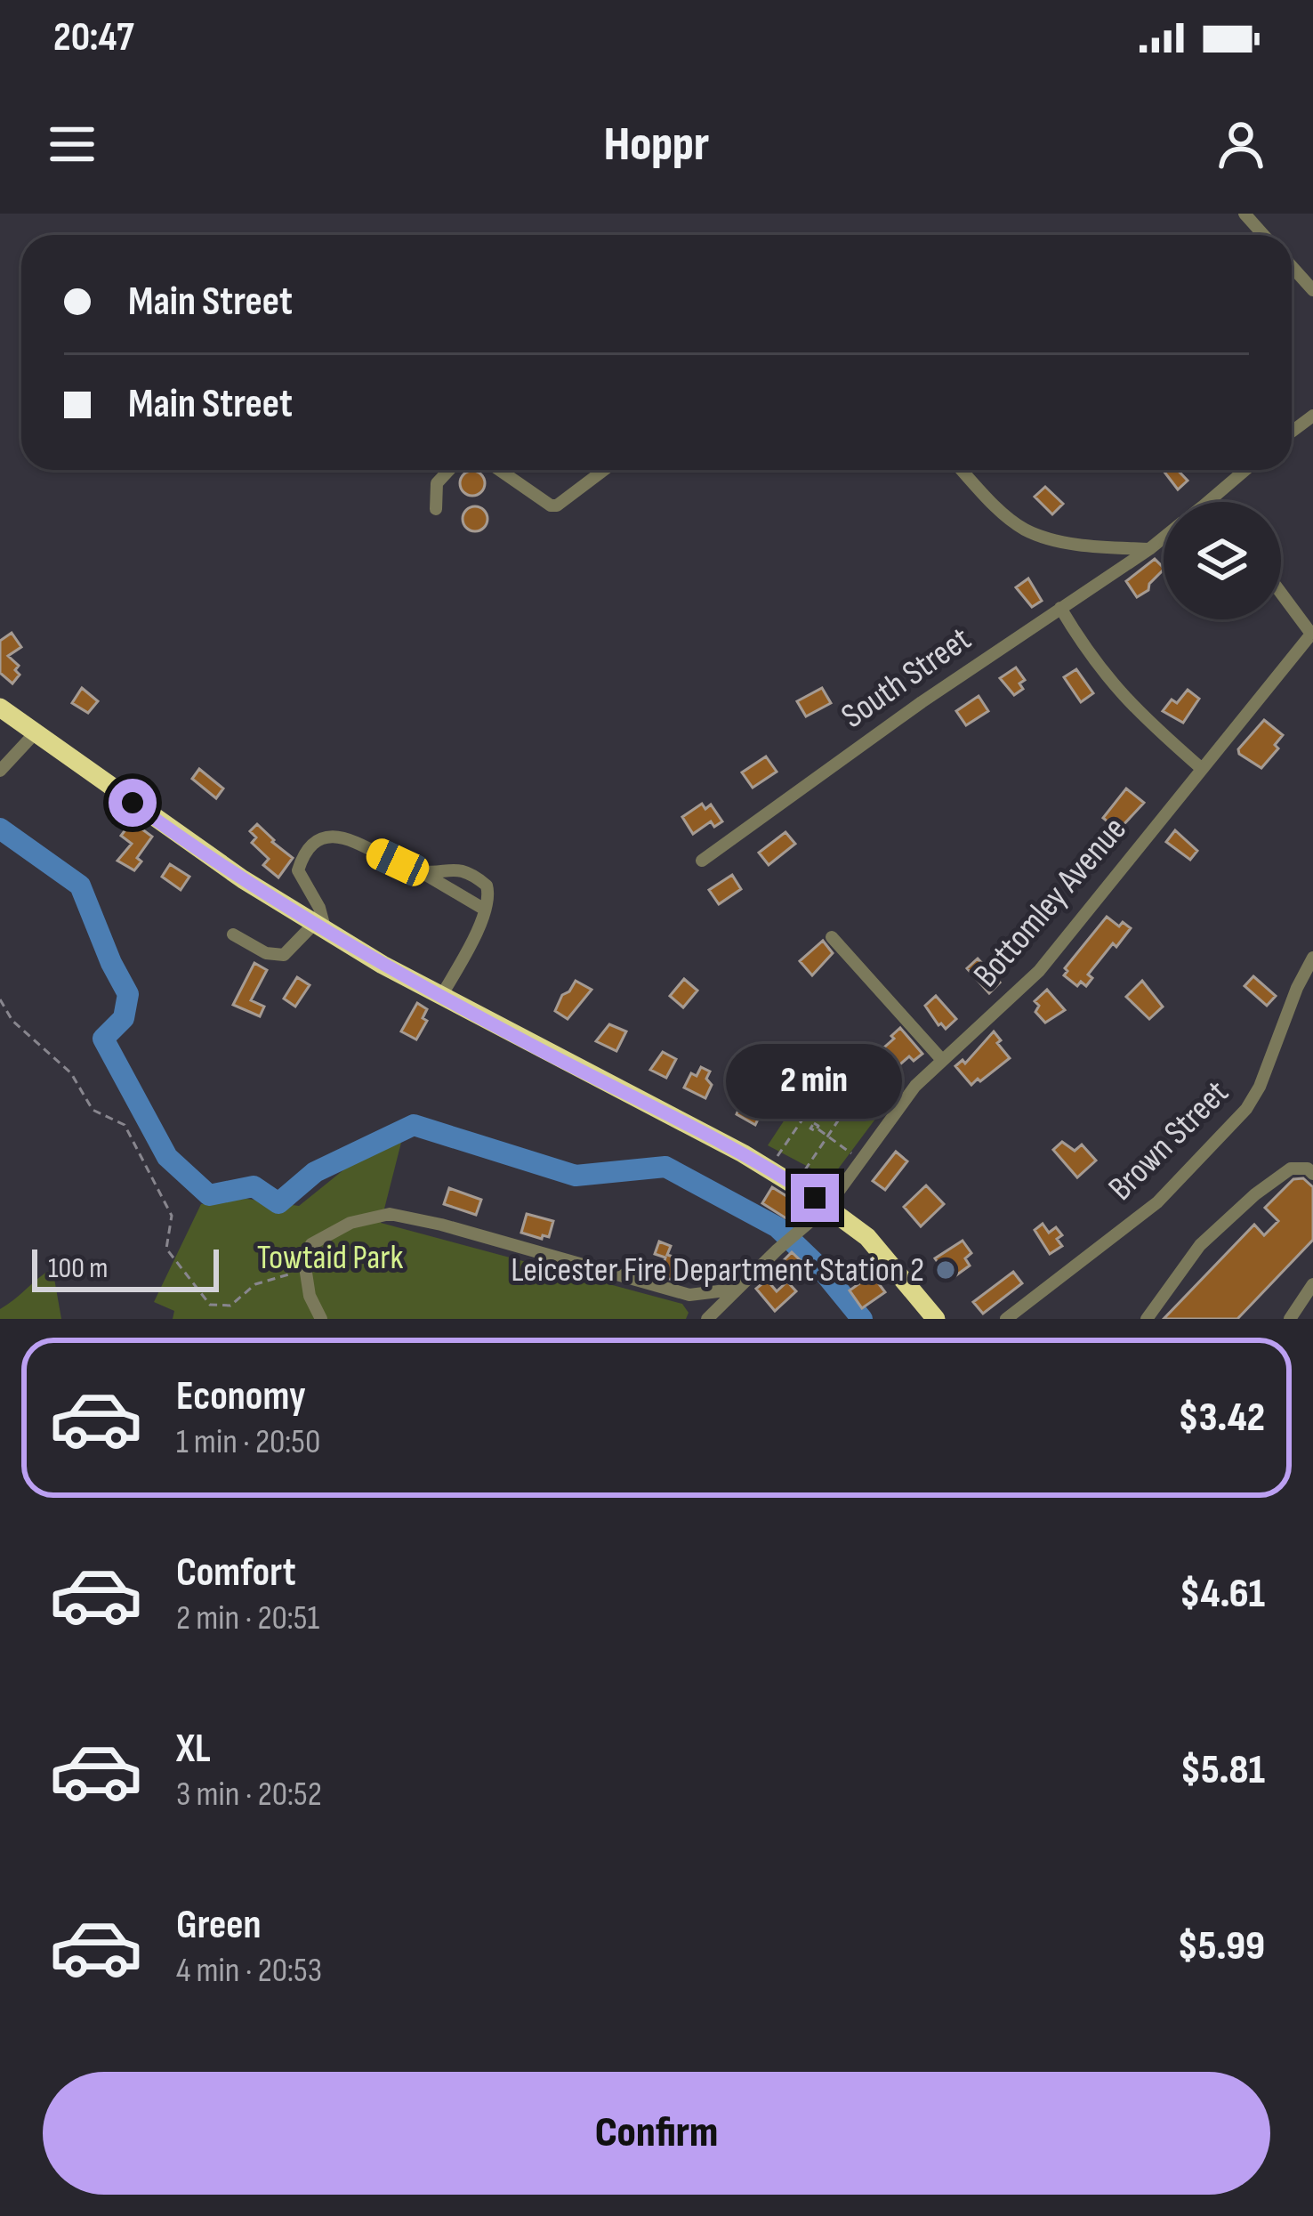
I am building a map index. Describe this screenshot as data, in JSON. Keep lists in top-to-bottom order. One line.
{"streets":{"street":["South Street","Bottomley Avenue","Brown Street"]},"parks":["Towtaid Park"],"places":["Leicester Fire Department Station 2"],"scale_bar":"100 m","page":{"status":"20:47","header":"Hoppr","banner":["Main Street","Main Street"],"bubble":"2 min","scale":"100 m","list":[{"name":"Economy","note":"1 min · 20:50","value":"$3.42"},{"name":"Comfort","note":"2 min · 20:51","value":"$4.61"},{"name":"XL","note":"3 min · 20:52","value":"$5.81"},{"name":"Green","note":"4 min · 20:53","value":"$5.99"}],"buttons":"Confirm"}}
